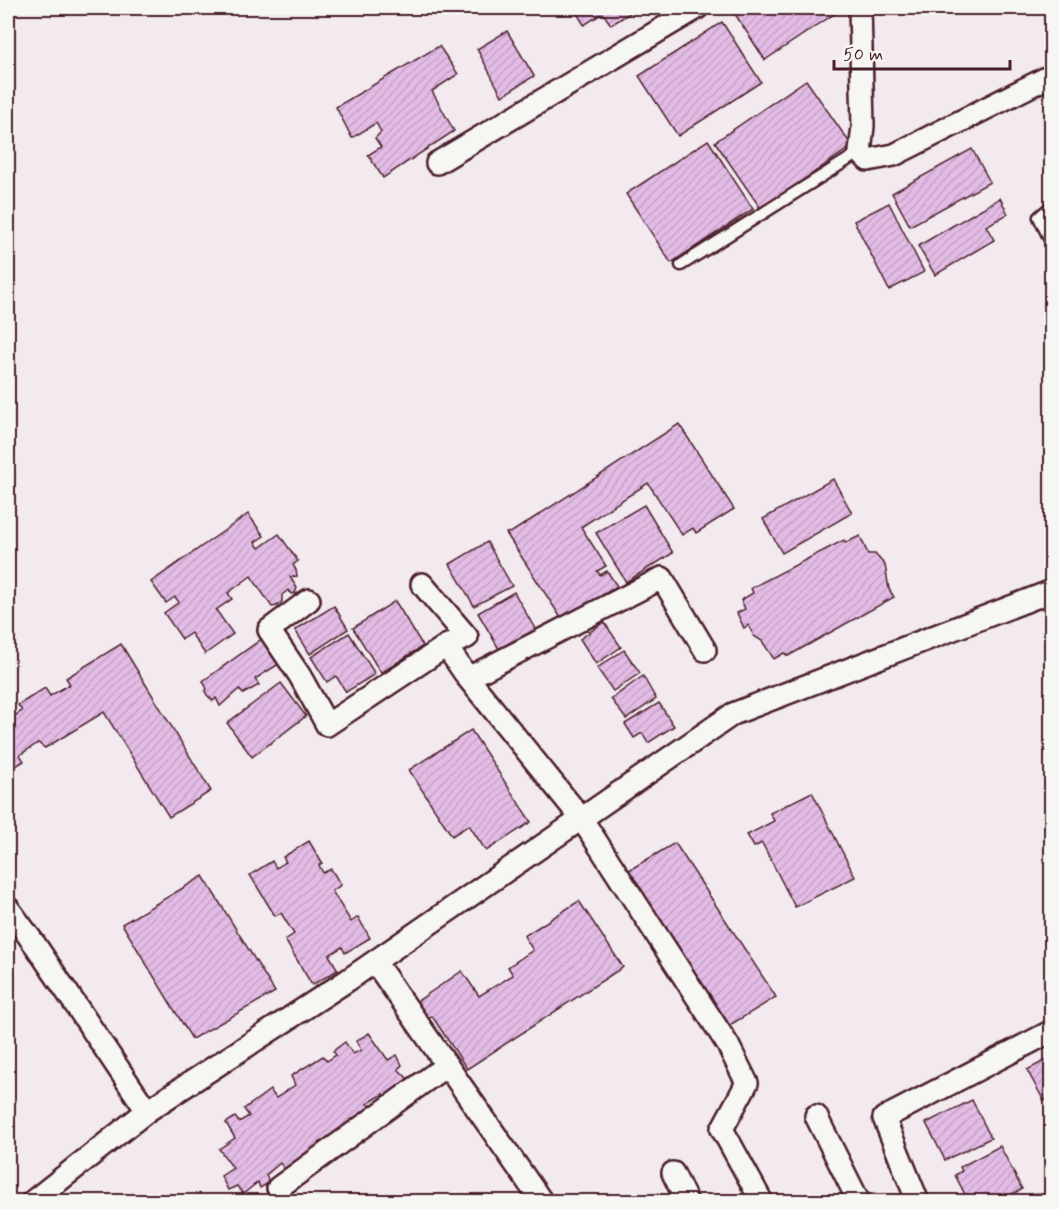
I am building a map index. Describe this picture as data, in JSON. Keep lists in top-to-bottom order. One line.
{"scale_bar":"50 m"}
